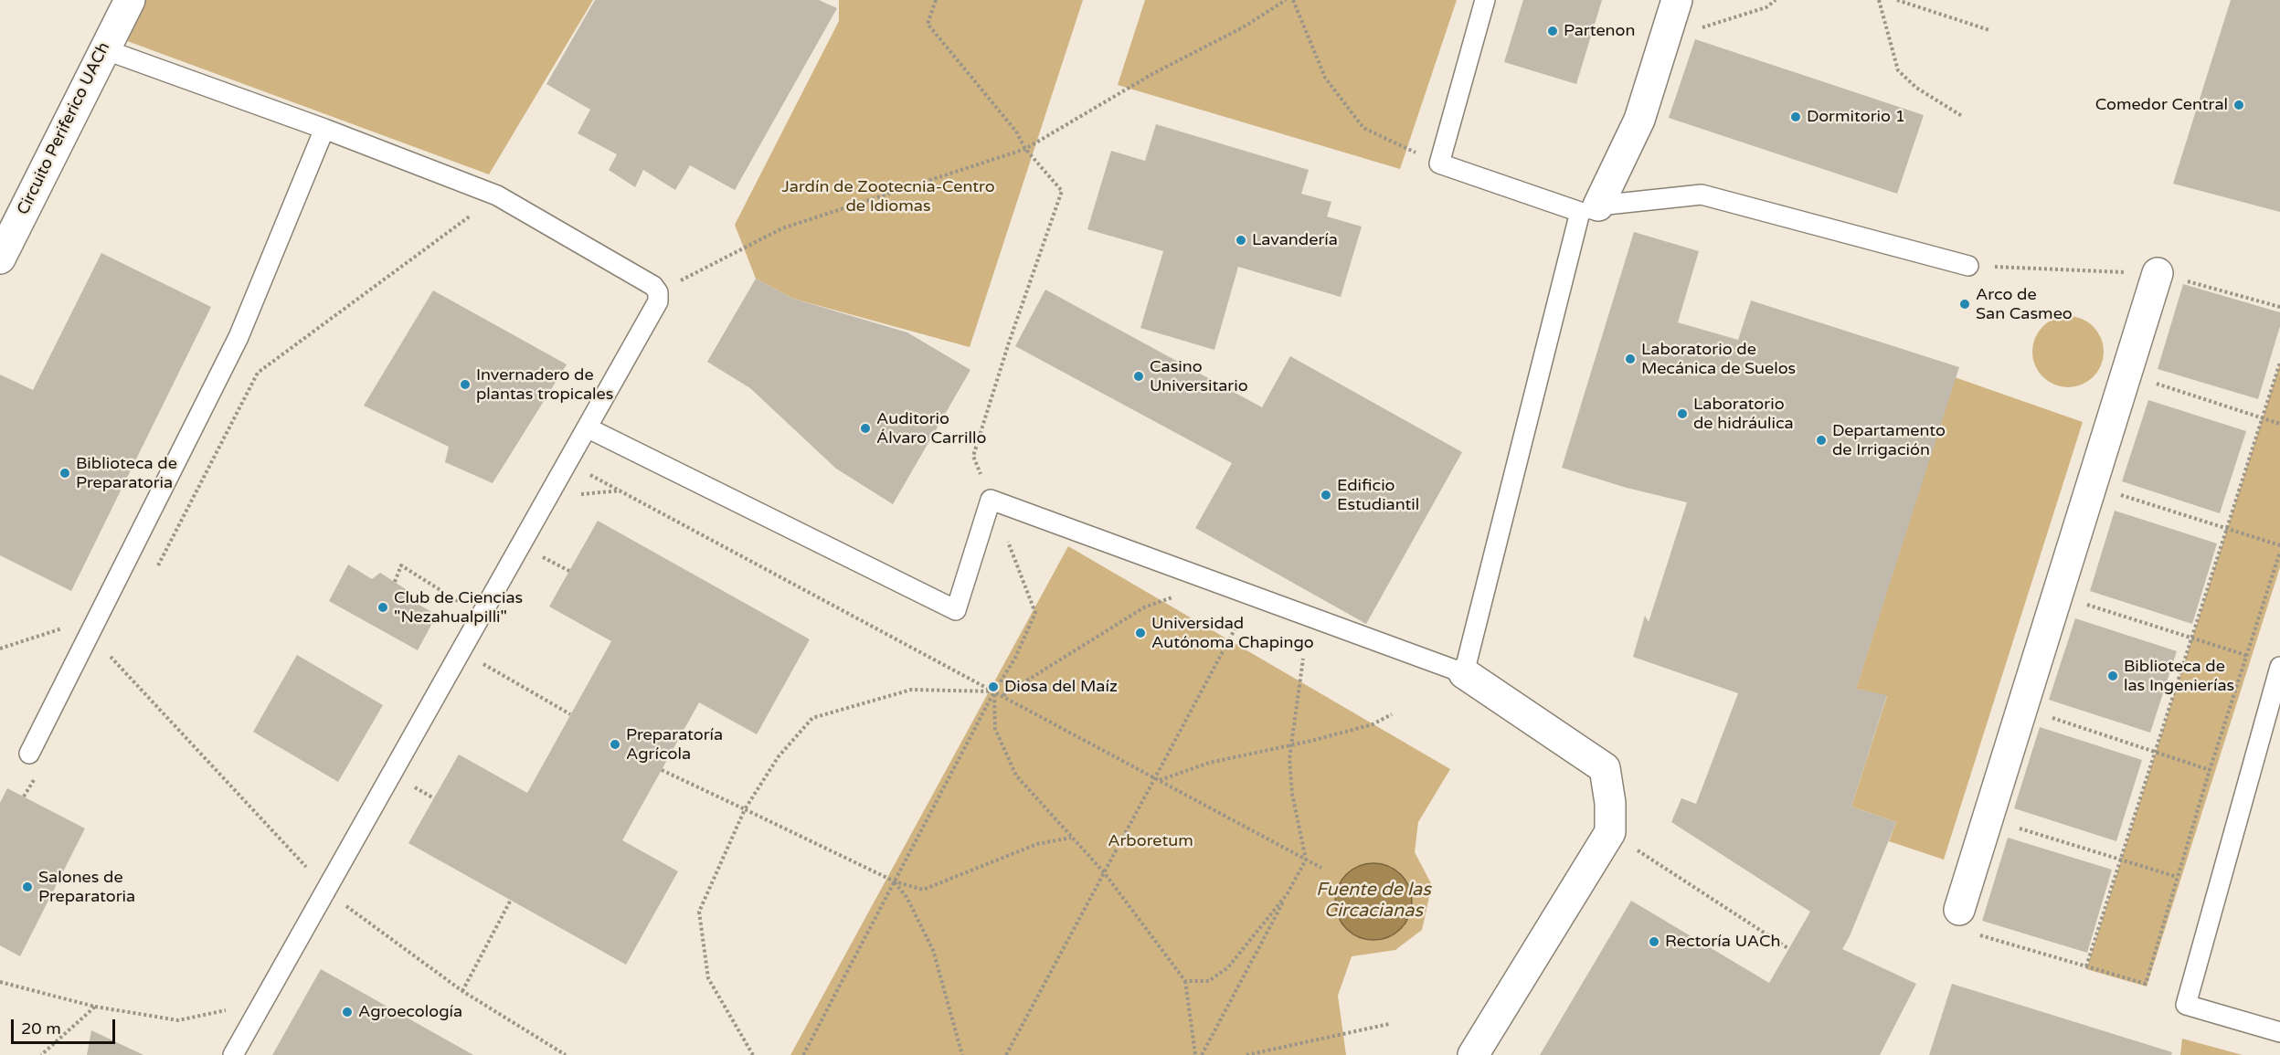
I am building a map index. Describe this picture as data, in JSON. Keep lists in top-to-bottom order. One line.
{"streets":{"street":["Circuito Periferico UACh"]},"water":["Fuente de las Circacianas"],"parks":["Jardín de Zootecnia-Centro de Idiomas","Arboretum"],"places":["Partenon","Comedor Central","Dormitorio 1","Lavandería","Arco de San Casmeo","Laboratorio de Mecánica de Suelos","Casino Universitario","Invernadero de plantas tropicales","Laboratorio de hidráulica","Auditorio Álvaro Carrillo","Departamento de Irrigación","Biblioteca de Preparatoria","Edificio Estudiantil","Club de Ciencias \"Nezahualpilli\"","Universidad Autónoma Chapingo","Biblioteca de las Ingenierías","Diosa del Maíz","Preparatoría Agrícola","Salones de Preparatoria","Rectoría UACh","Agroecología"],"scale_bar":"20 m"}
